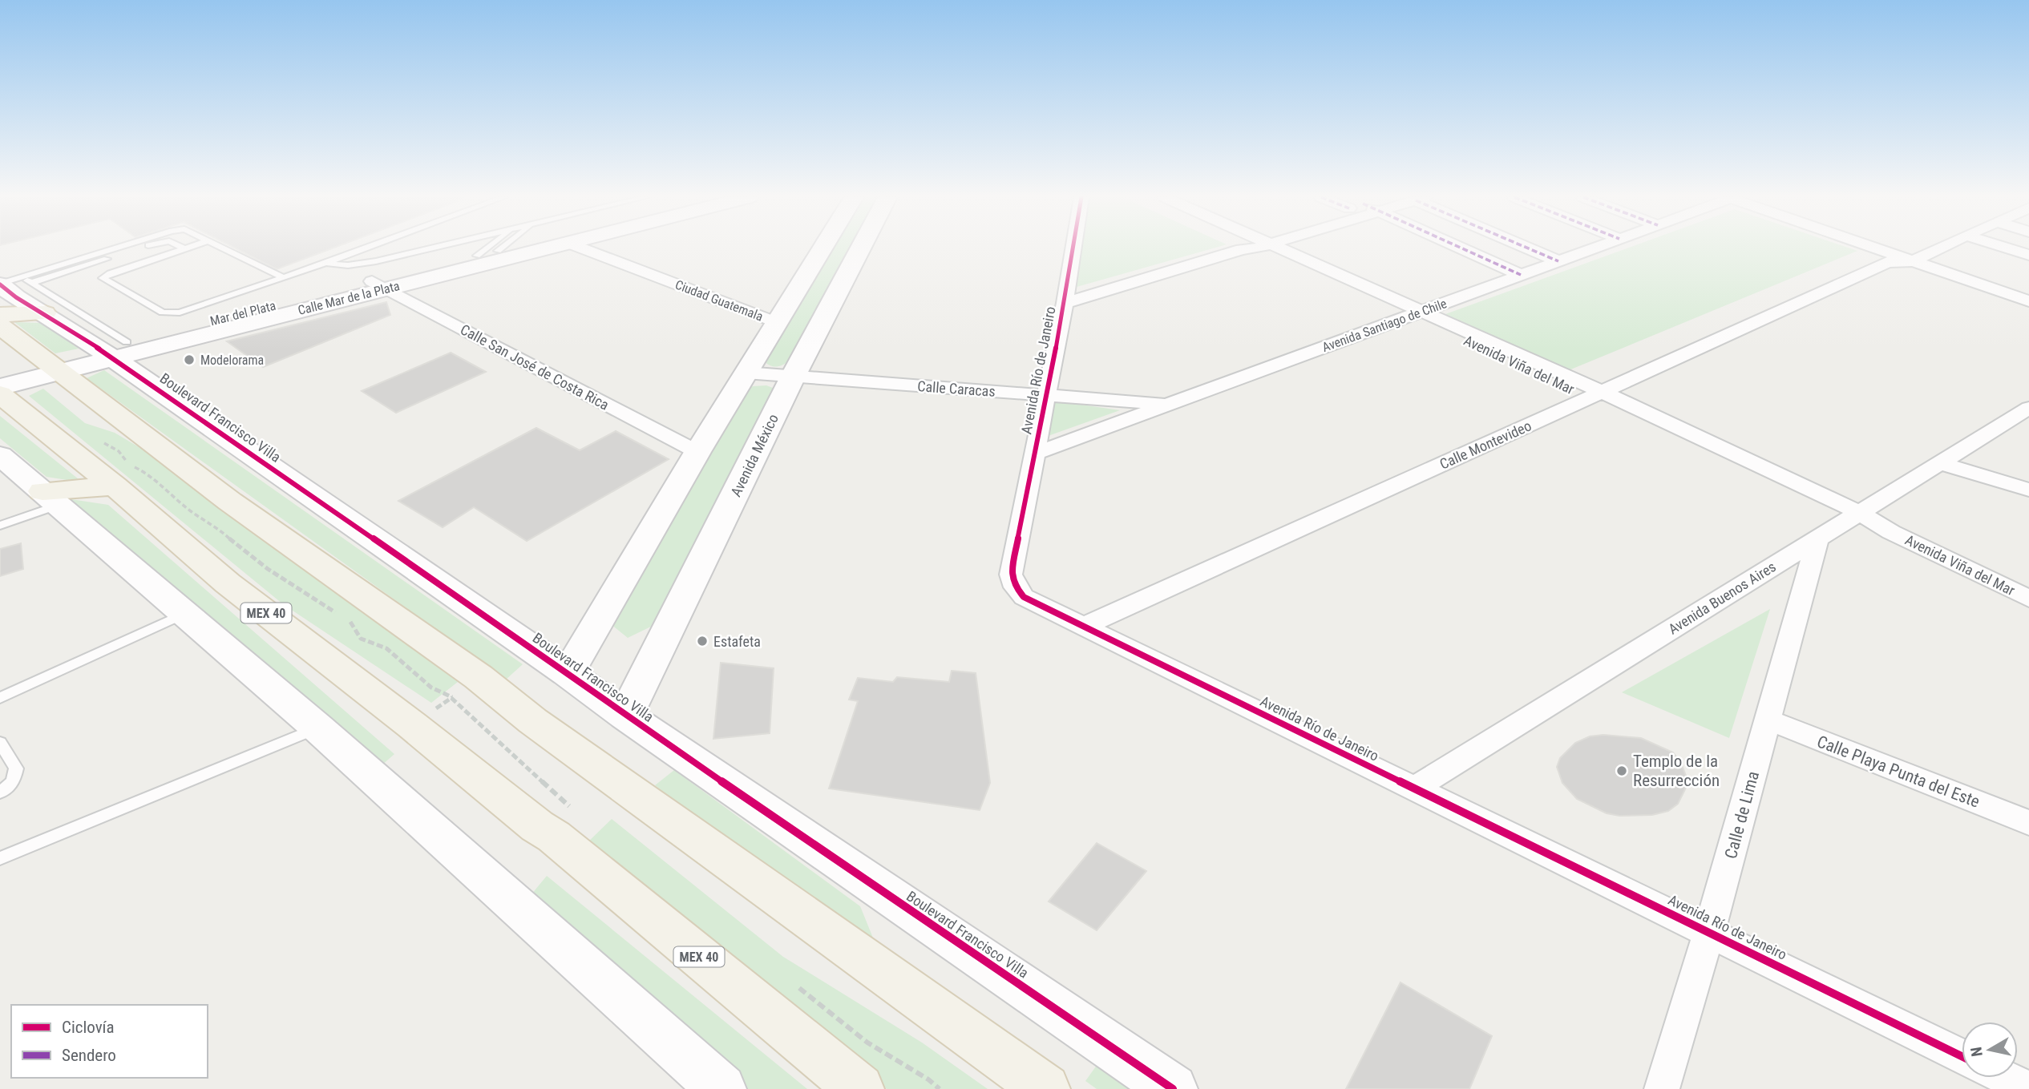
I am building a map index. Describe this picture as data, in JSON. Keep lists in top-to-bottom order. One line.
{"streets":{"main road":["Calle Mar de la Plata","Boulevard Francisco Villa","Avenida México","MEX 40"],"street":["Ciudad Guatemala","Avenida Santiago de Chile","Avenida Viña del Mar","Calle San José de Costa Rica","Avenida Río de Janeiro","Calle Caracas","Calle Montevideo","Avenida Buenos Aires","Calle Playa Punta del Este","Calle de Lima"]},"crossings":[["Calle Mar de la Plata","Calle San José de Costa Rica"],["Calle Mar de la Plata","Boulevard Francisco Villa"],["Avenida Santiago de Chile","Avenida Viña del Mar"],["Avenida Santiago de Chile","Avenida Río de Janeiro"],["Avenida Santiago de Chile","Calle Caracas"],["Avenida Viña del Mar","Calle Montevideo"],["Avenida Viña del Mar","Avenida Buenos Aires"],["Avenida Río de Janeiro","Calle Caracas"],["Avenida Río de Janeiro","Calle Montevideo"],["Avenida Río de Janeiro","Avenida Buenos Aires"],["Avenida Río de Janeiro","Calle de Lima"],["Calle Caracas","Avenida México"],["Boulevard Francisco Villa","Avenida México"],["Avenida Buenos Aires","Calle de Lima"],["Calle Playa Punta del Este","Calle de Lima"]],"places":["Modelorama","Estafeta","Templo de la Resurrección"],"legend":["Ciclovía","Sendero"],"north":"left"}
